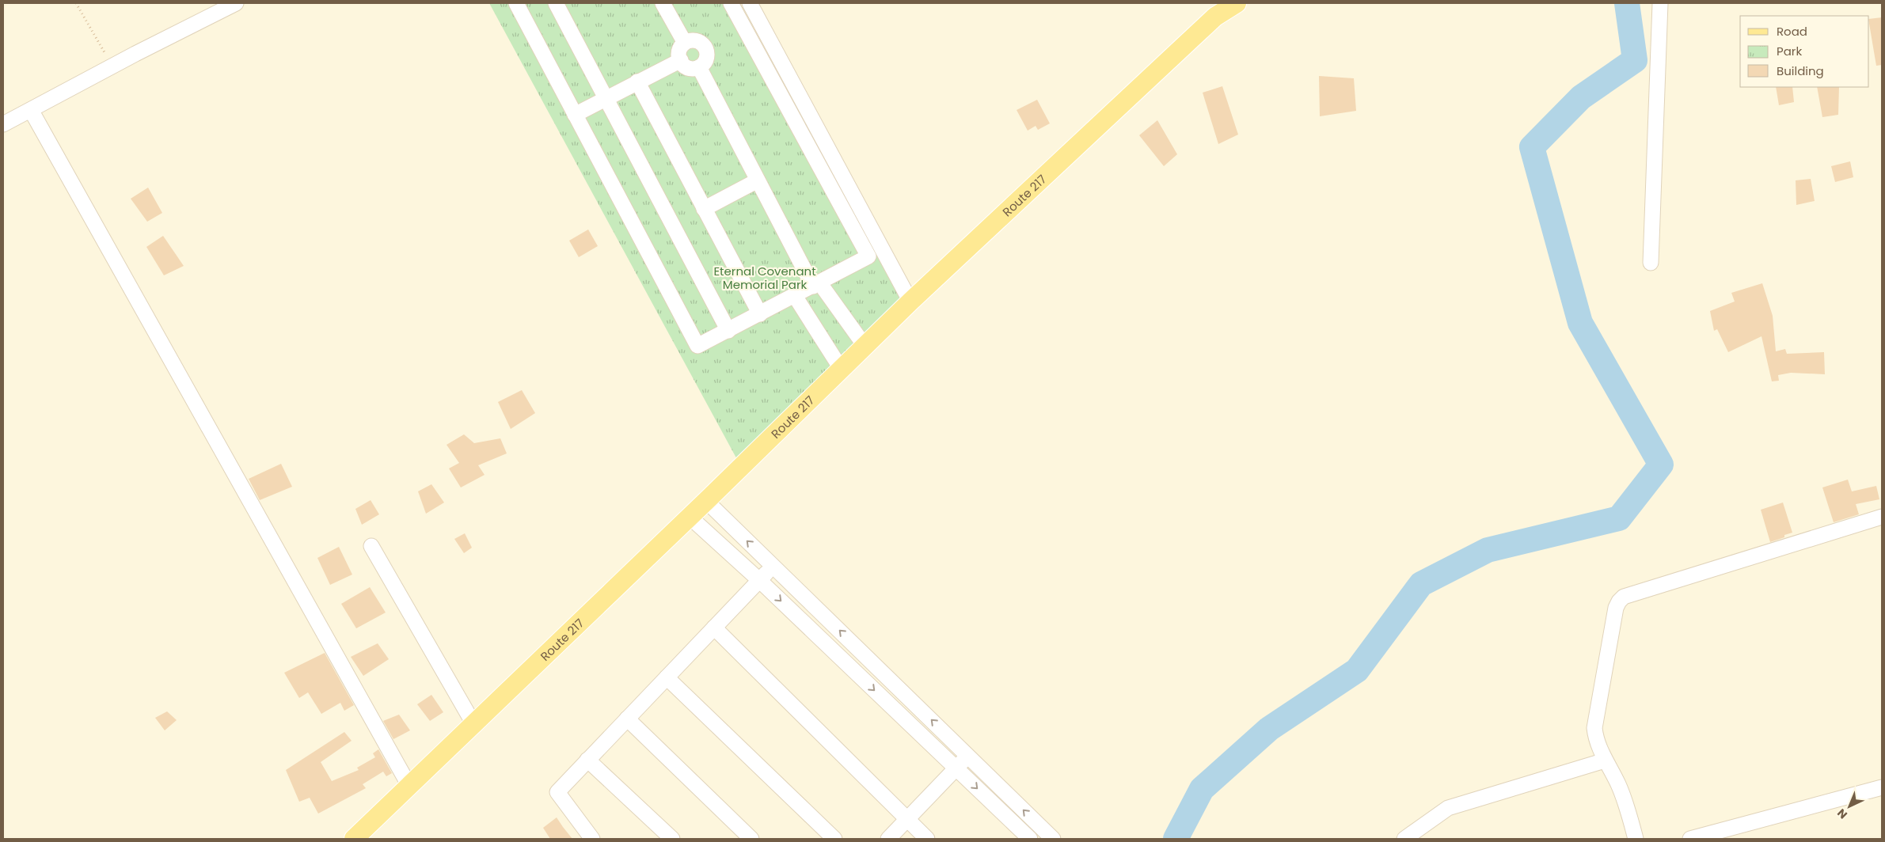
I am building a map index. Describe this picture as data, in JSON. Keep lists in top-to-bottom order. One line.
{"streets":{"main road":["Route 217"]},"parks":["Eternal Covenant Memorial Park"],"legend":["Road","Park","Building"],"north":"bottom left"}
